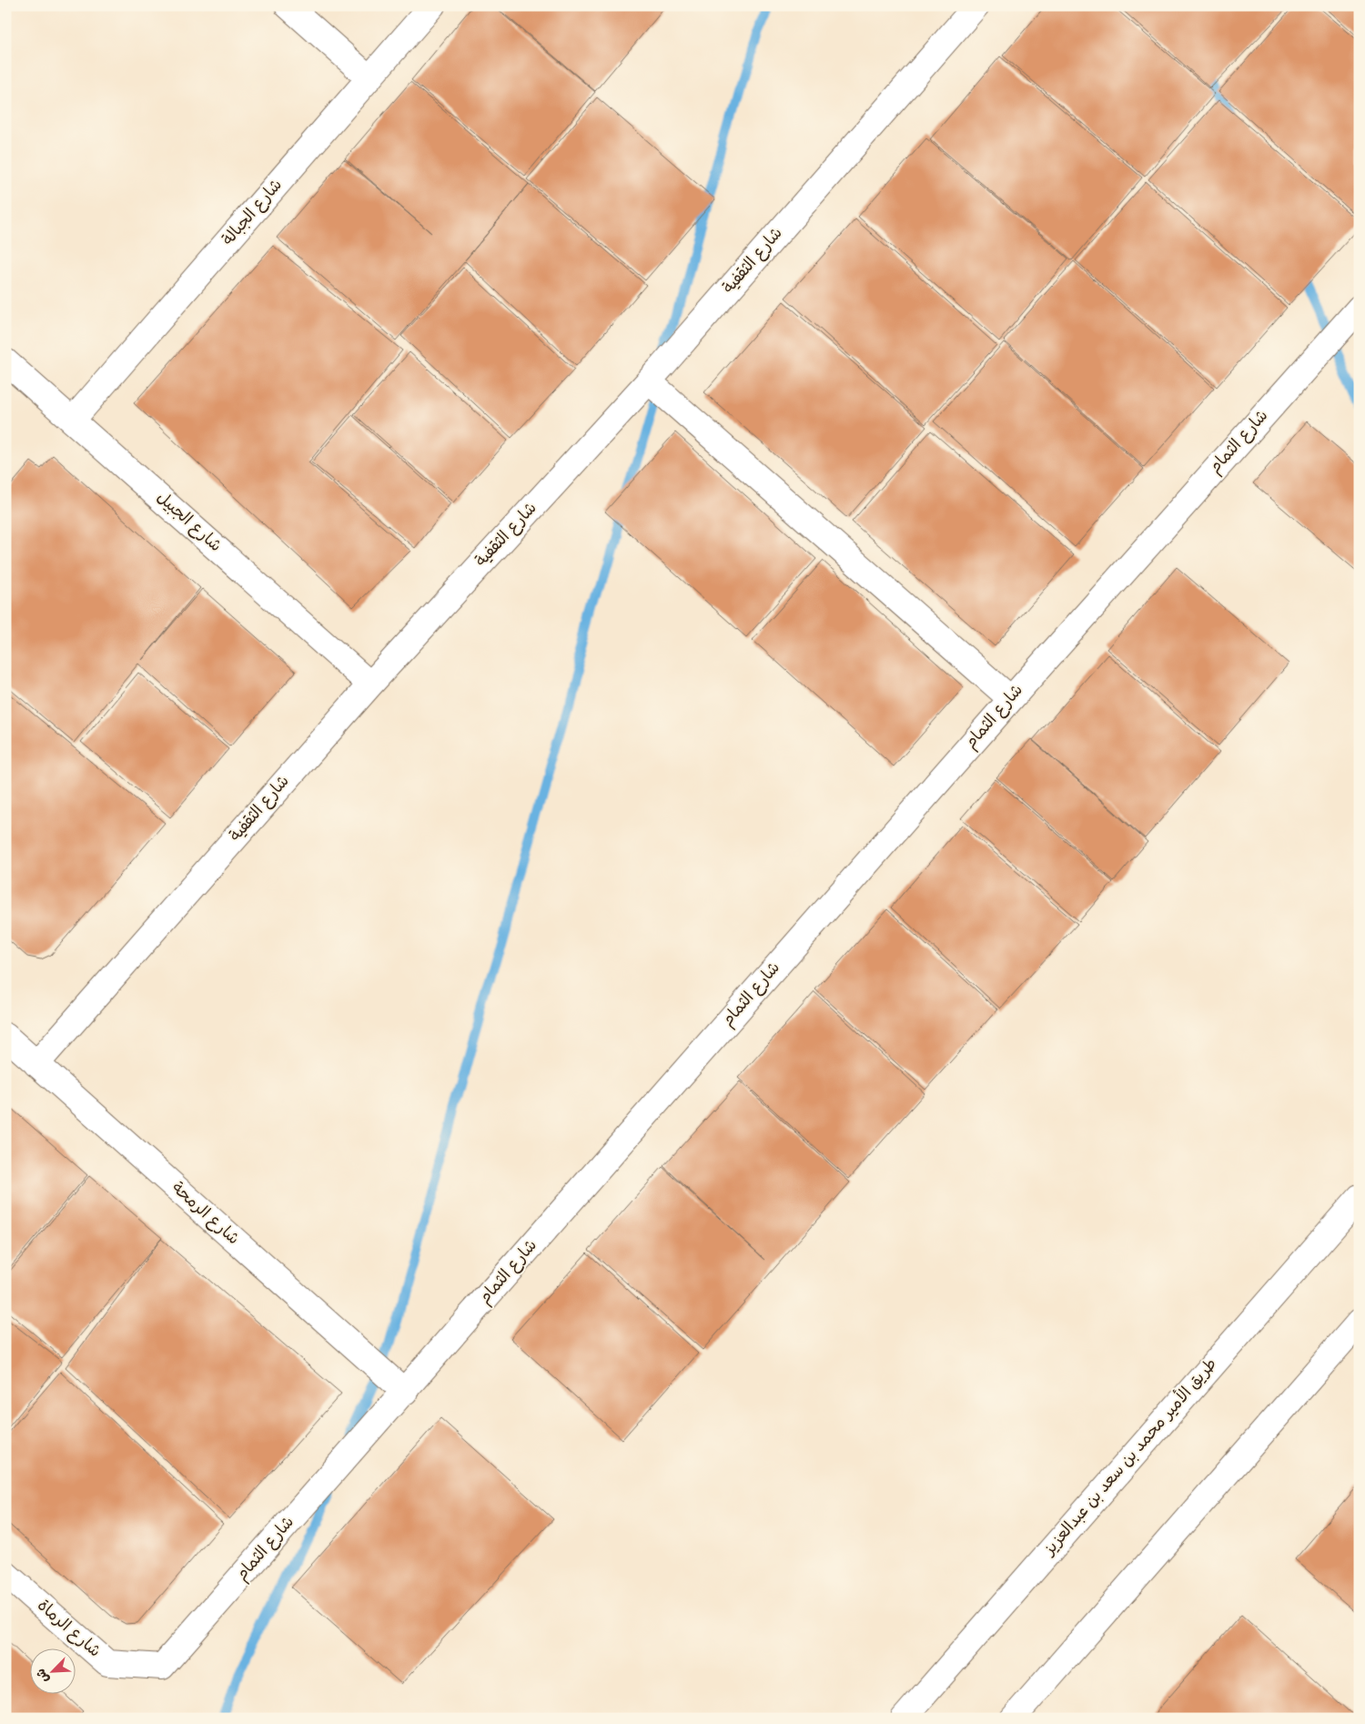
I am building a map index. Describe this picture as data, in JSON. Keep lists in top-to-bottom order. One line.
{"streets":{"street":["شارع الجبالة","شارع الثقفية","شارع الثمام","شارع الجبيل","شارع الرمحة","طريق الأمير محمد بن سعد بن عبدالعزيز","شارع الرماة"]},"crossings":[["شارع الجبالة","شارع الجبيل"],["شارع الثقفية","شارع الجبيل"],["شارع الثقفية","شارع الرمحة"],["شارع الثمام","شارع الرمحة"],["شارع الثمام","شارع الرماة"]],"north":"bottom left"}
